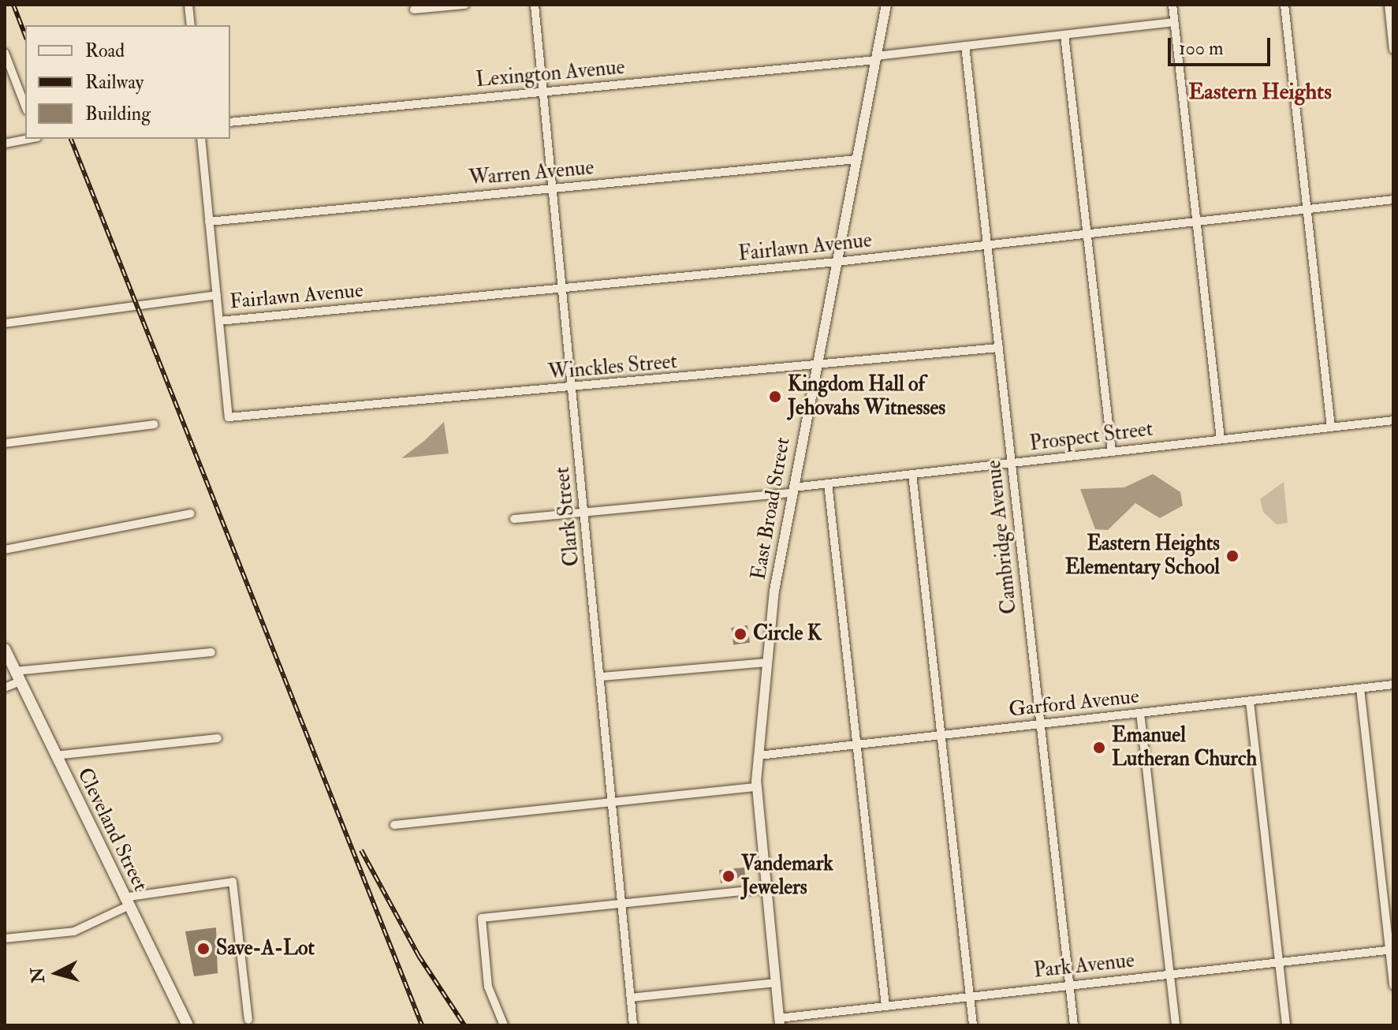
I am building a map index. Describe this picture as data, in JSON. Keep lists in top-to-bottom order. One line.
{"streets":{"main road":["Cleveland Street"],"street":["Lexington Avenue","Warren Avenue","Fairlawn Avenue","Winckles Street","Prospect Street","East Broad Street","Clark Street","Cambridge Avenue","Garford Avenue","Park Avenue"]},"crossings":[["Lexington Avenue","East Broad Street"],["Lexington Avenue","Clark Street"],["Lexington Avenue","Cambridge Avenue"],["Warren Avenue","East Broad Street"],["Warren Avenue","Clark Street"],["Fairlawn Avenue","Winckles Street"],["Fairlawn Avenue","East Broad Street"],["Fairlawn Avenue","Clark Street"],["Fairlawn Avenue","Cambridge Avenue"],["Winckles Street","East Broad Street"],["Winckles Street","Clark Street"],["Winckles Street","Cambridge Avenue"],["Prospect Street","East Broad Street"],["Prospect Street","Clark Street"],["Prospect Street","Cambridge Avenue"],["East Broad Street","Garford Avenue"],["East Broad Street","Park Avenue"],["Cambridge Avenue","Garford Avenue"],["Cambridge Avenue","Park Avenue"]],"districts":["Eastern Heights"],"places":["Kingdom Hall of Jehovahs Witnesses","Eastern Heights Elementary School","Circle K","Emanuel Lutheran Church","Vandemark Jewelers","Save-A-Lot"],"legend":["Road","Railway","Building"],"scale_bar":"100 m","north":"left"}
